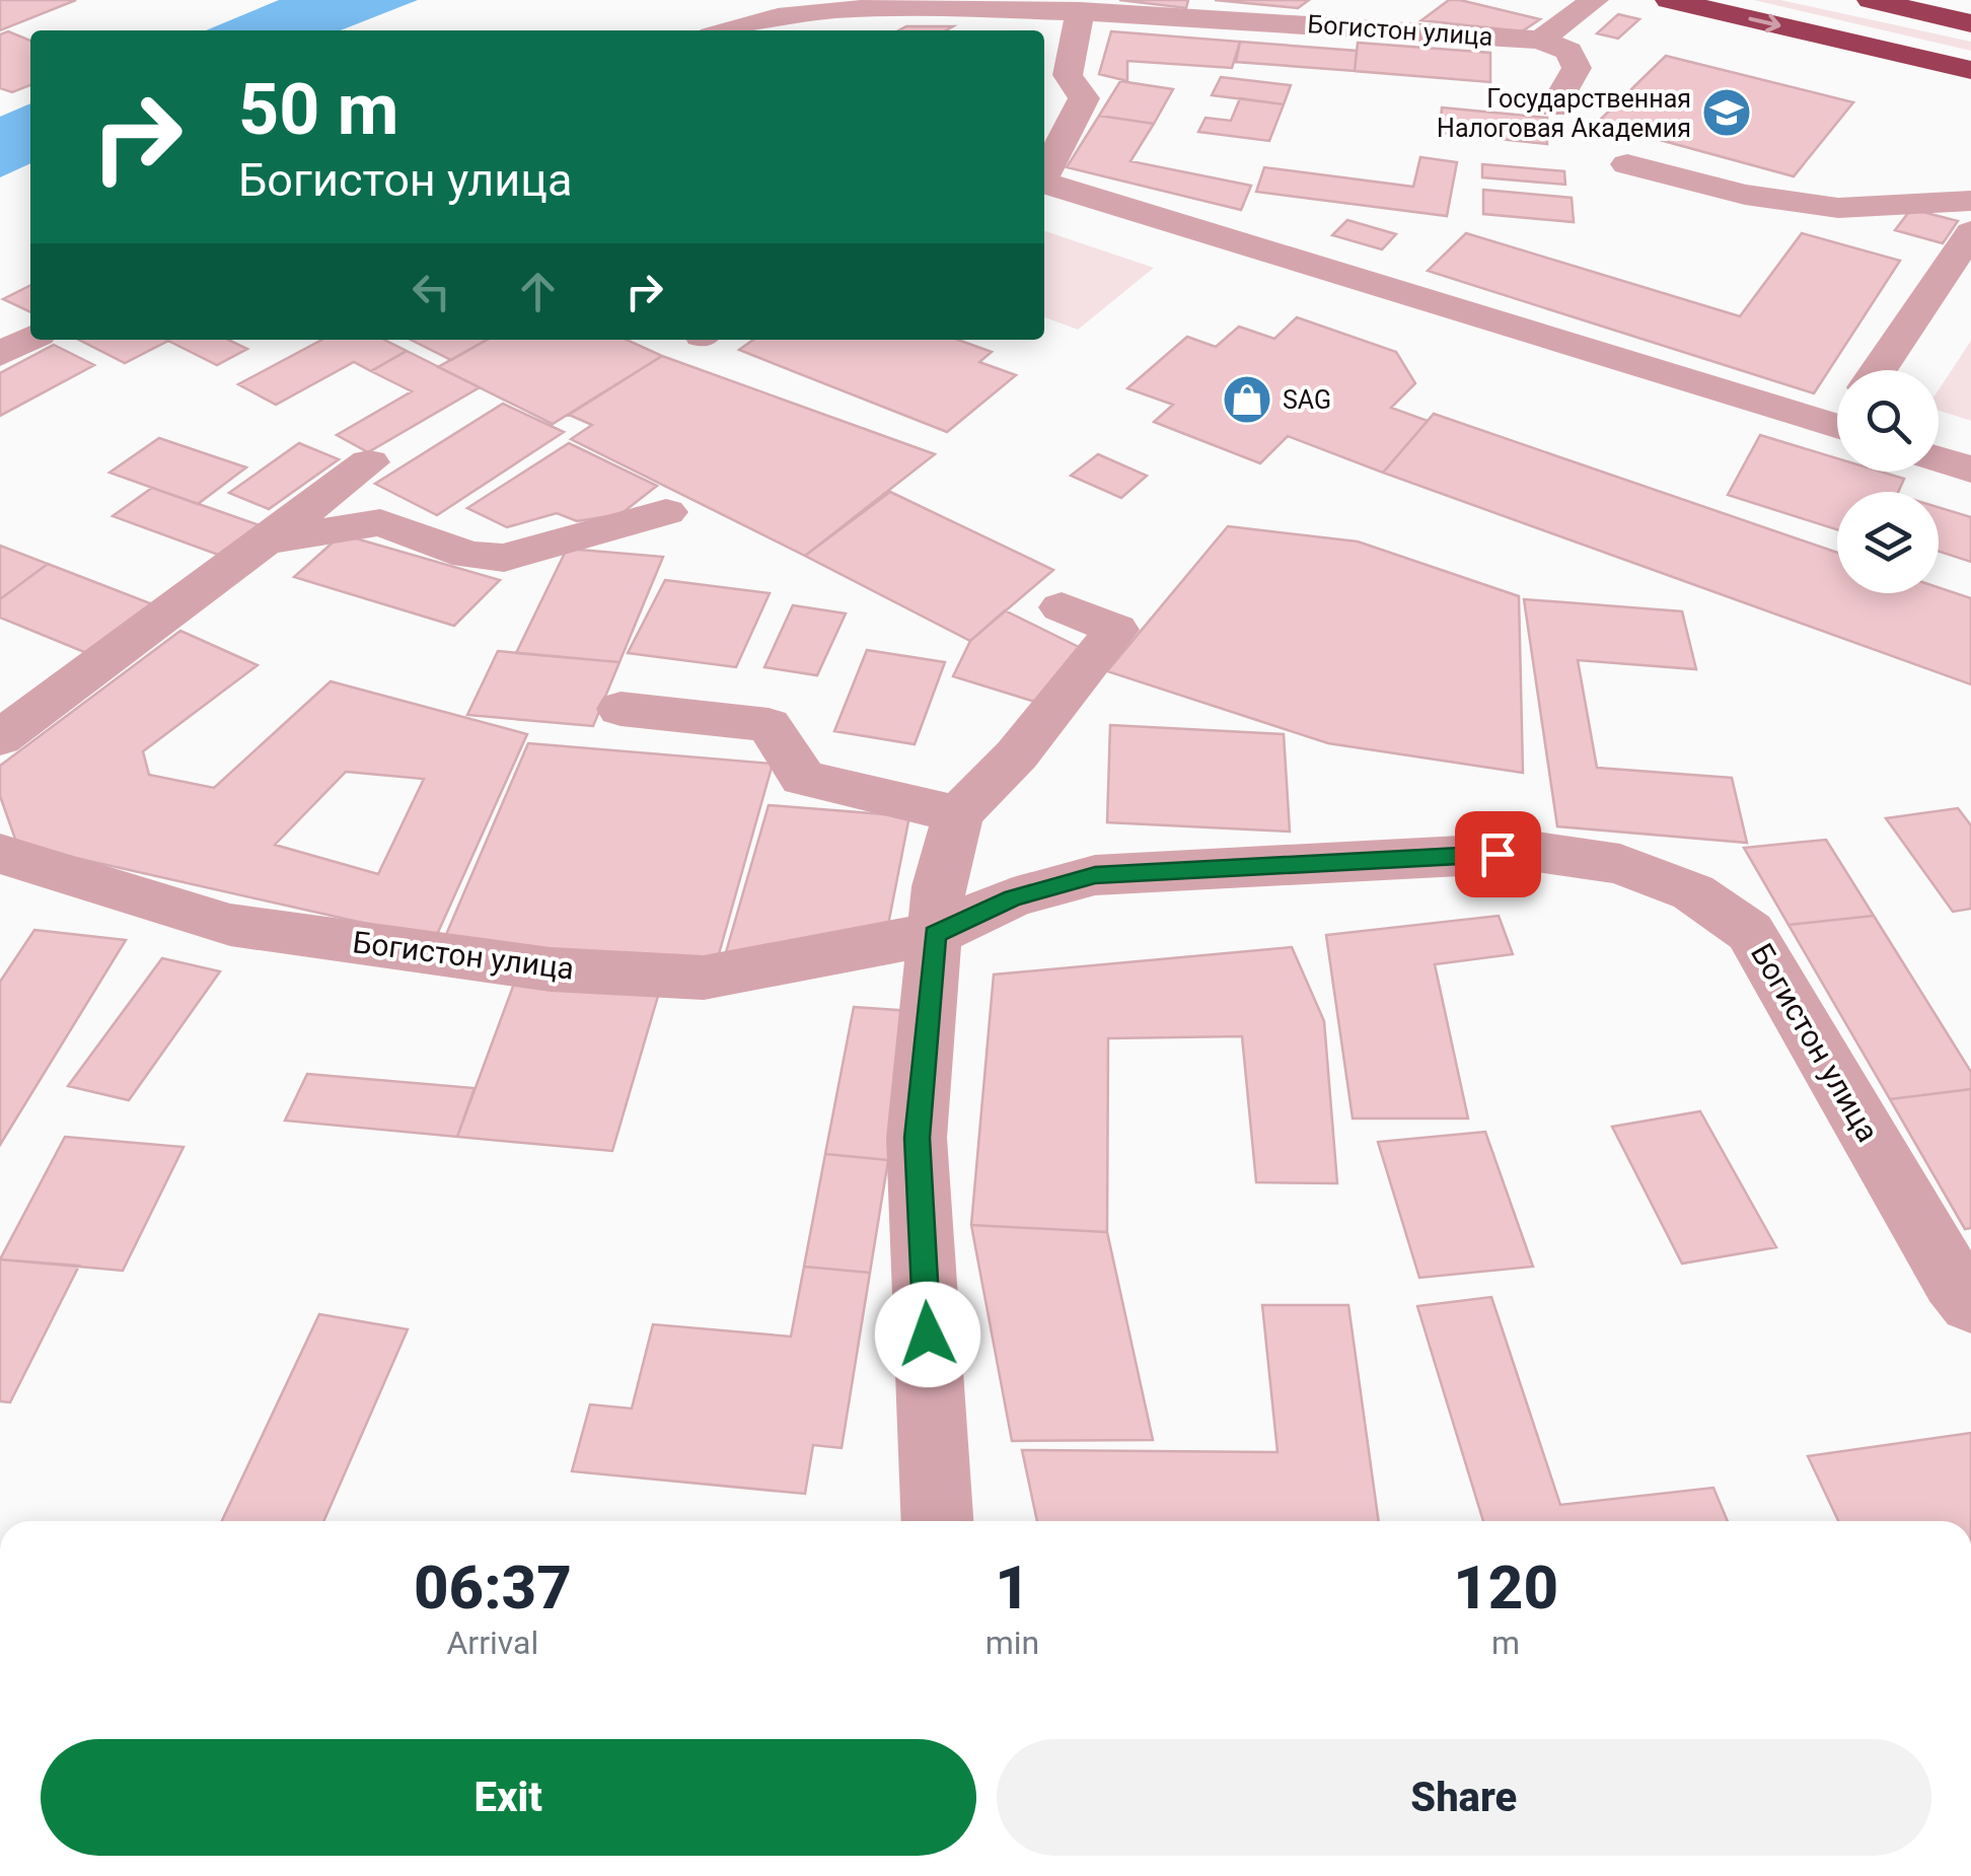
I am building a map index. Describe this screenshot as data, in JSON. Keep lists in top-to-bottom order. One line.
{"streets":{"street":["Богистон улица"]},"places":{"school or university":["Государственная Налоговая Академия"],"shop":["SAG"]},"page":{"turn":["50 m","Богистон улица"],"eta":["06:37","Arrival","1","min","120","m"],"buttons":["Exit","Share"]}}
